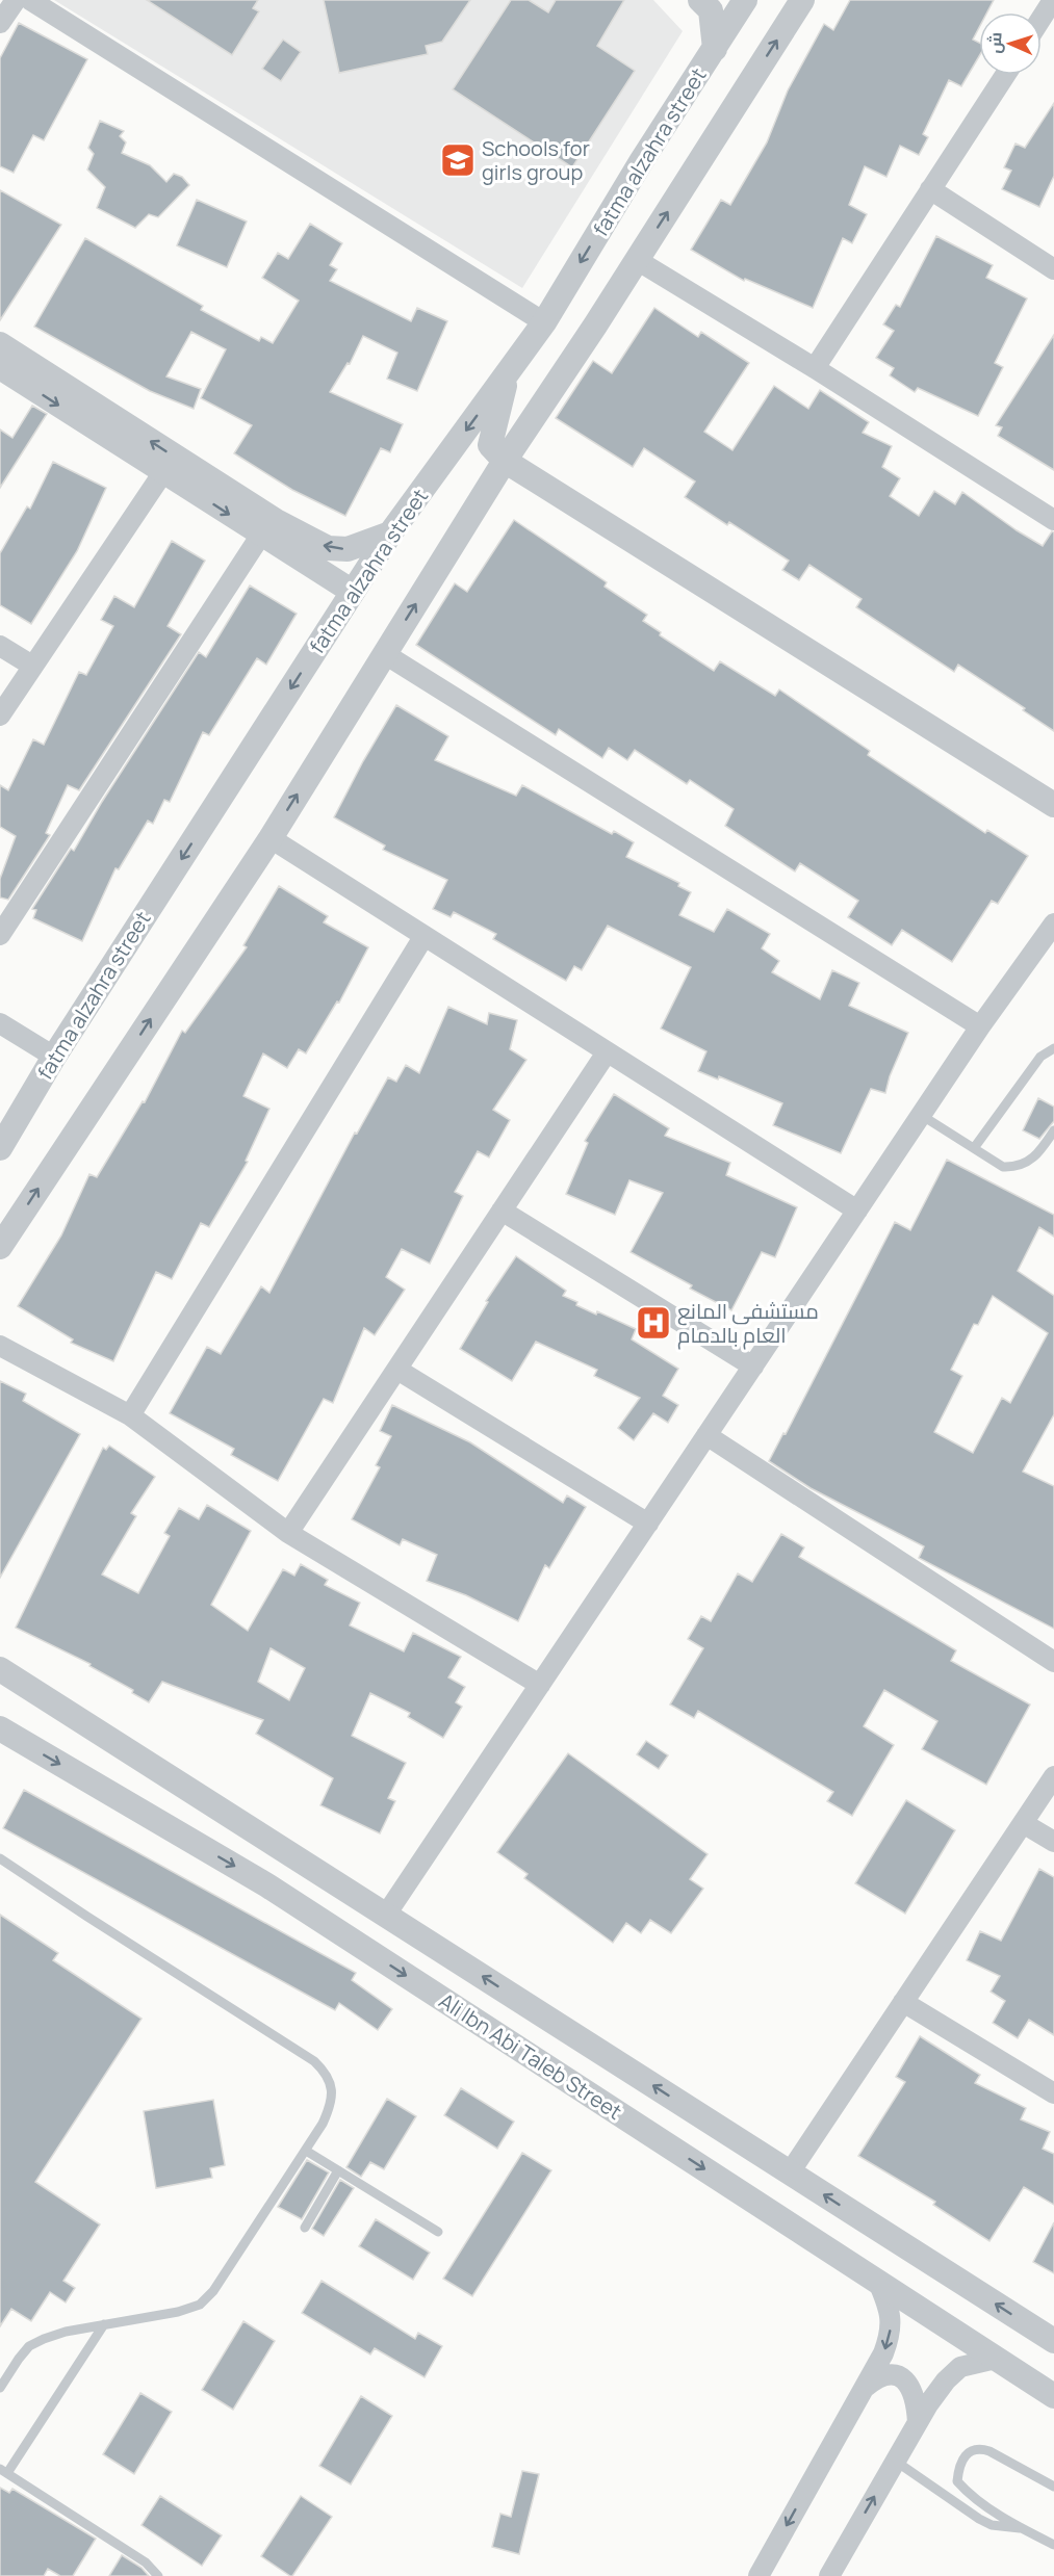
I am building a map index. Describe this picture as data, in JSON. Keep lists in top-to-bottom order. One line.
{"streets":{"street":["fatma alzahra street","Ali Ibn Abi Taleb Street"]},"places":{"school or university":["Schools for girls group"],"hospital":["مستشفى المانع العام بالدمام"]},"north":"left"}
